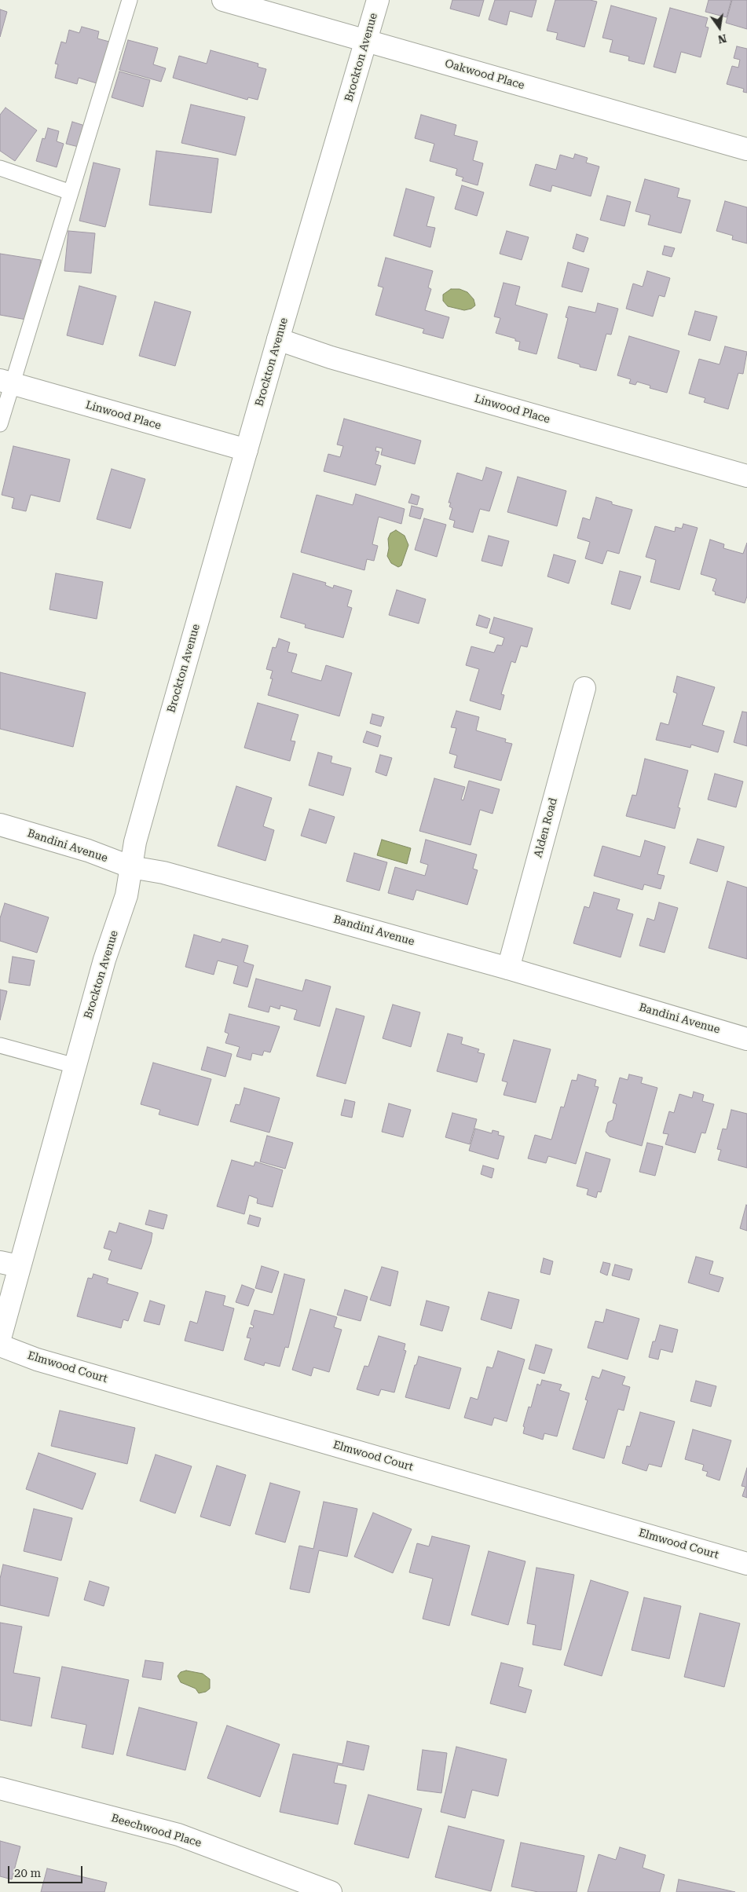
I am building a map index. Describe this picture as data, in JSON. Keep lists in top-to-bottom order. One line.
{"streets":{"street":["Brockton Avenue","Oakwood Place","Linwood Place","Alden Road","Bandini Avenue","Elmwood Court","Beechwood Place"]},"crossings":[["Brockton Avenue","Oakwood Place"],["Brockton Avenue","Linwood Place"],["Brockton Avenue","Bandini Avenue"],["Alden Road","Bandini Avenue"]],"scale_bar":"20 m","north":"bottom"}
